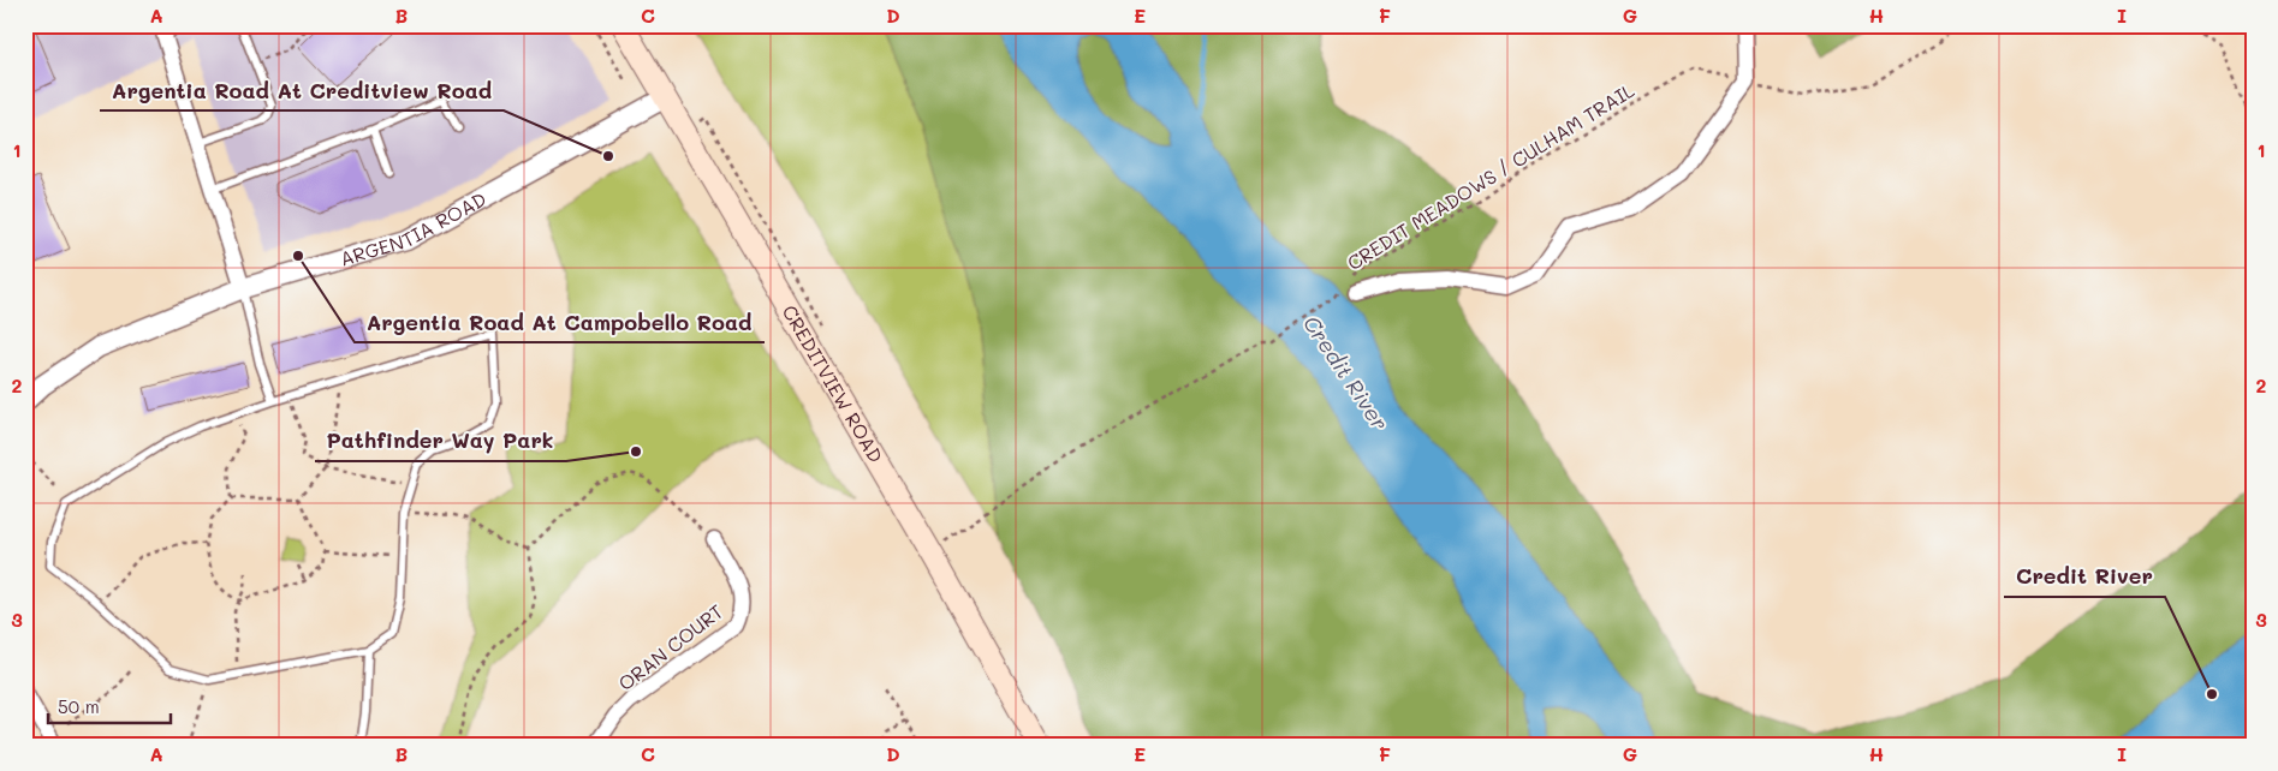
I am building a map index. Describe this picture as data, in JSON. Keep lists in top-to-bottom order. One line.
{"streets":{"main road":["CREDITVIEW ROAD"],"street":["ARGENTIA ROAD","ORAN COURT"],"path":["CREDIT MEADOWS / CULHAM TRAIL"]},"crossings":[["ARGENTIA ROAD","CREDITVIEW ROAD"]],"water":["Credit River"],"places":["Argentia Road At Creditview Road","Argentia Road At Campobello Road","Pathfinder Way Park","Credit River"],"scale_bar":"50 m","grid":{"columns":["A","B","C","D","E","F","G","H","I"],"rows":["1","2","3"]}}
